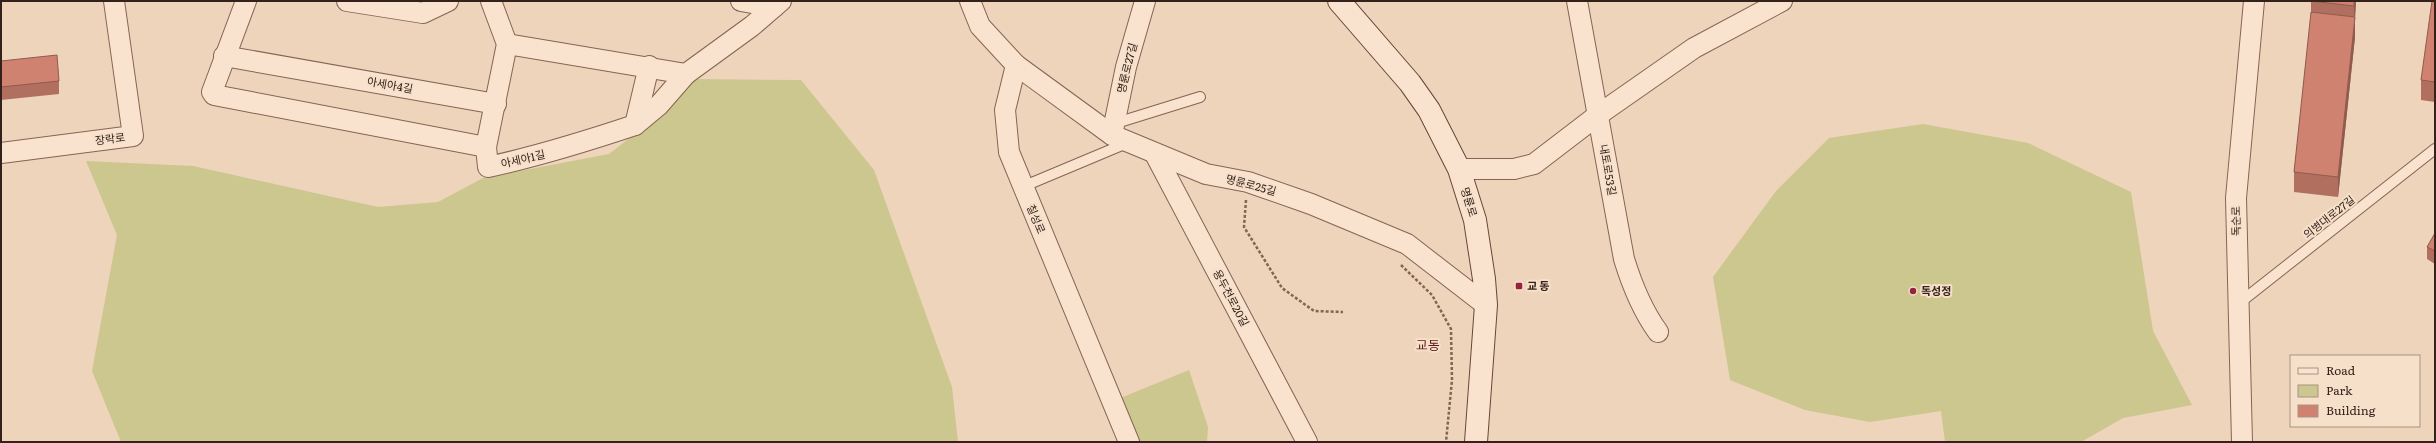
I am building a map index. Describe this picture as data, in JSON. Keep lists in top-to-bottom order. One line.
{"streets":{"street":["명륜로27길","아세아4길","장락로","아세아1길","내토로53길","명륜로25길","명륜로","칠성로","독순로","용두천로20길"],"lane":["의병대로27길"]},"crossings":[["명륜로27길","명륜로25길"],["명륜로25길","명륜로"],["명륜로25길","칠성로"],["명륜로25길","용두천로20길"],["의병대로27길","독순로"]],"districts":["교동"],"places":{"transit":["교 동"],"other":["독성정"]},"legend":["Road","Park","Building"]}
